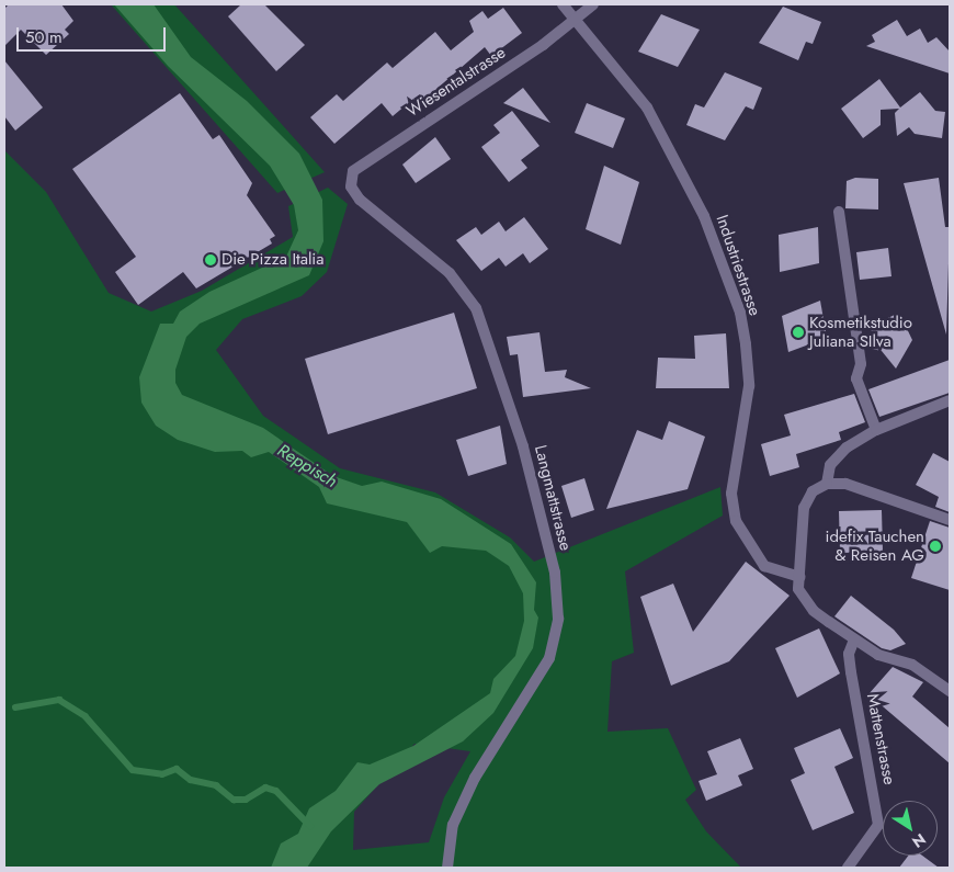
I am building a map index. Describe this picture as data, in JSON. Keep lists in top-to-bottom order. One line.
{"streets":{"street":["Wiesentalstrasse","Industriestrasse","Langmattstrasse","Mattenstrasse"]},"crossings":[["Wiesentalstrasse","Industriestrasse"],["Wiesentalstrasse","Langmattstrasse"]],"water":["Reppisch"],"places":["Die Pizza Italia","Kosmetikstudio Juliana SIlva","idefix Tauchen & Reisen AG"],"scale_bar":"50 m","north":"bottom right"}
